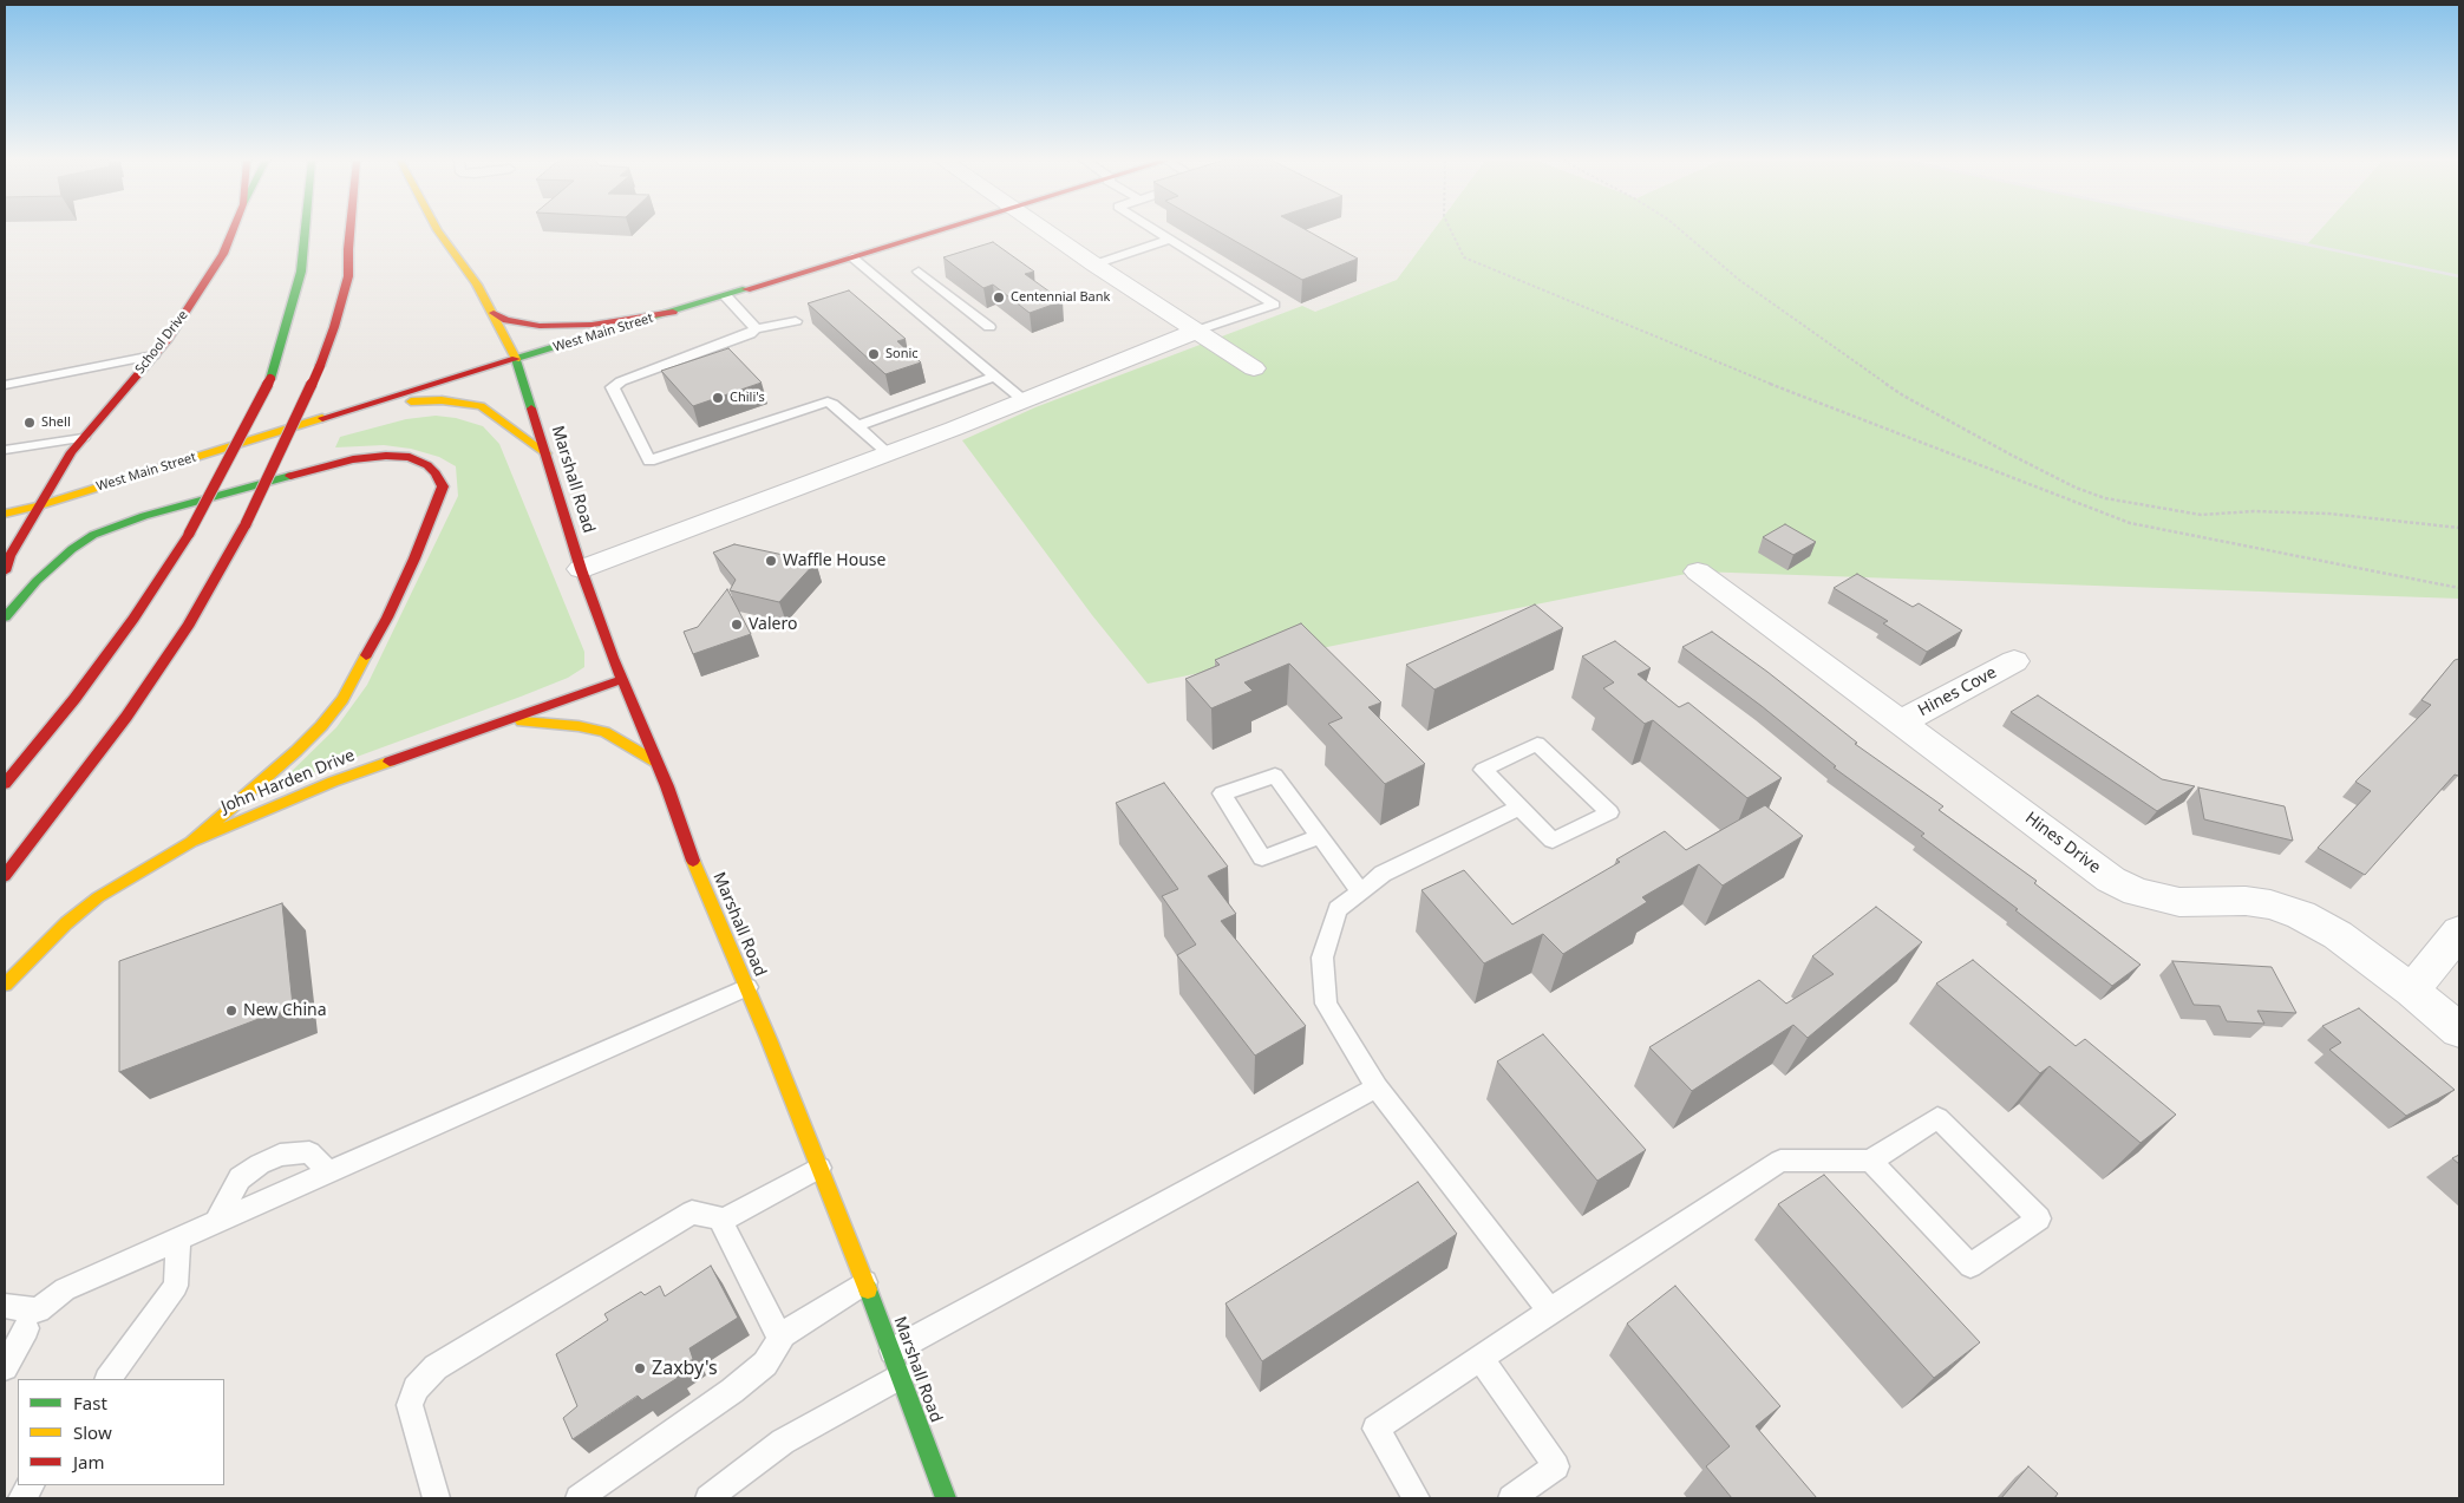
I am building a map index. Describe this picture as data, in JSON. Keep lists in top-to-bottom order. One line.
{"streets":{"main road":["West Main Street","School Drive","Marshall Road","John Harden Drive"],"street":["Hines Cove","Hines Drive"]},"crossings":[["West Main Street","School Drive"],["West Main Street","Marshall Road"],["Marshall Road","John Harden Drive"],["Hines Cove","Hines Drive"]],"places":["Centennial Bank","Sonic","Chili's","Shell","Waffle House","Valero","New China","Zaxby's"],"legend":["Fast","Slow","Jam"]}
